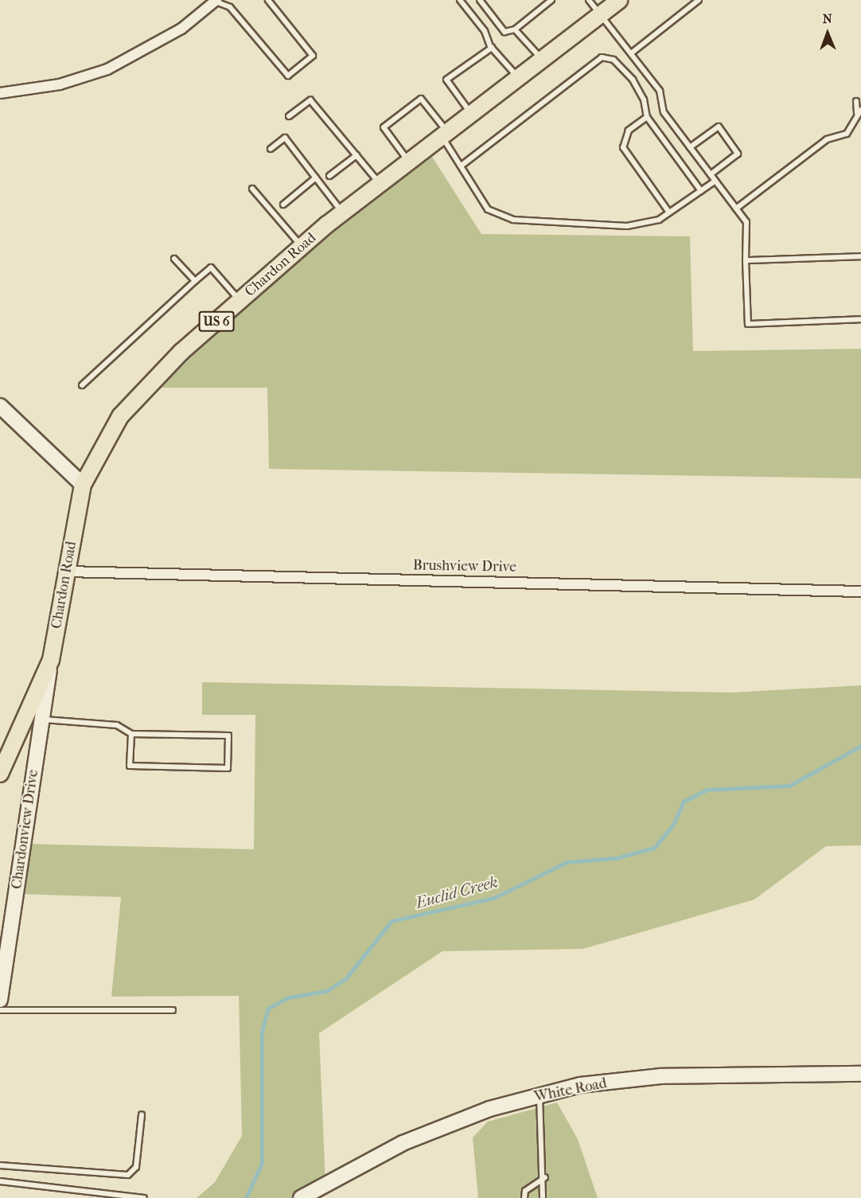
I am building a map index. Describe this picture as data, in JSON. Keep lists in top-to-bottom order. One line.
{"streets":{"main road":["Chardon Road","US 6"],"street":["Brushview Drive","Chardonview Drive","White Road"]},"crossings":[["Chardon Road","Brushview Drive"],["Chardon Road","Chardonview Drive"]],"water":["Euclid Creek"],"north":"top"}
